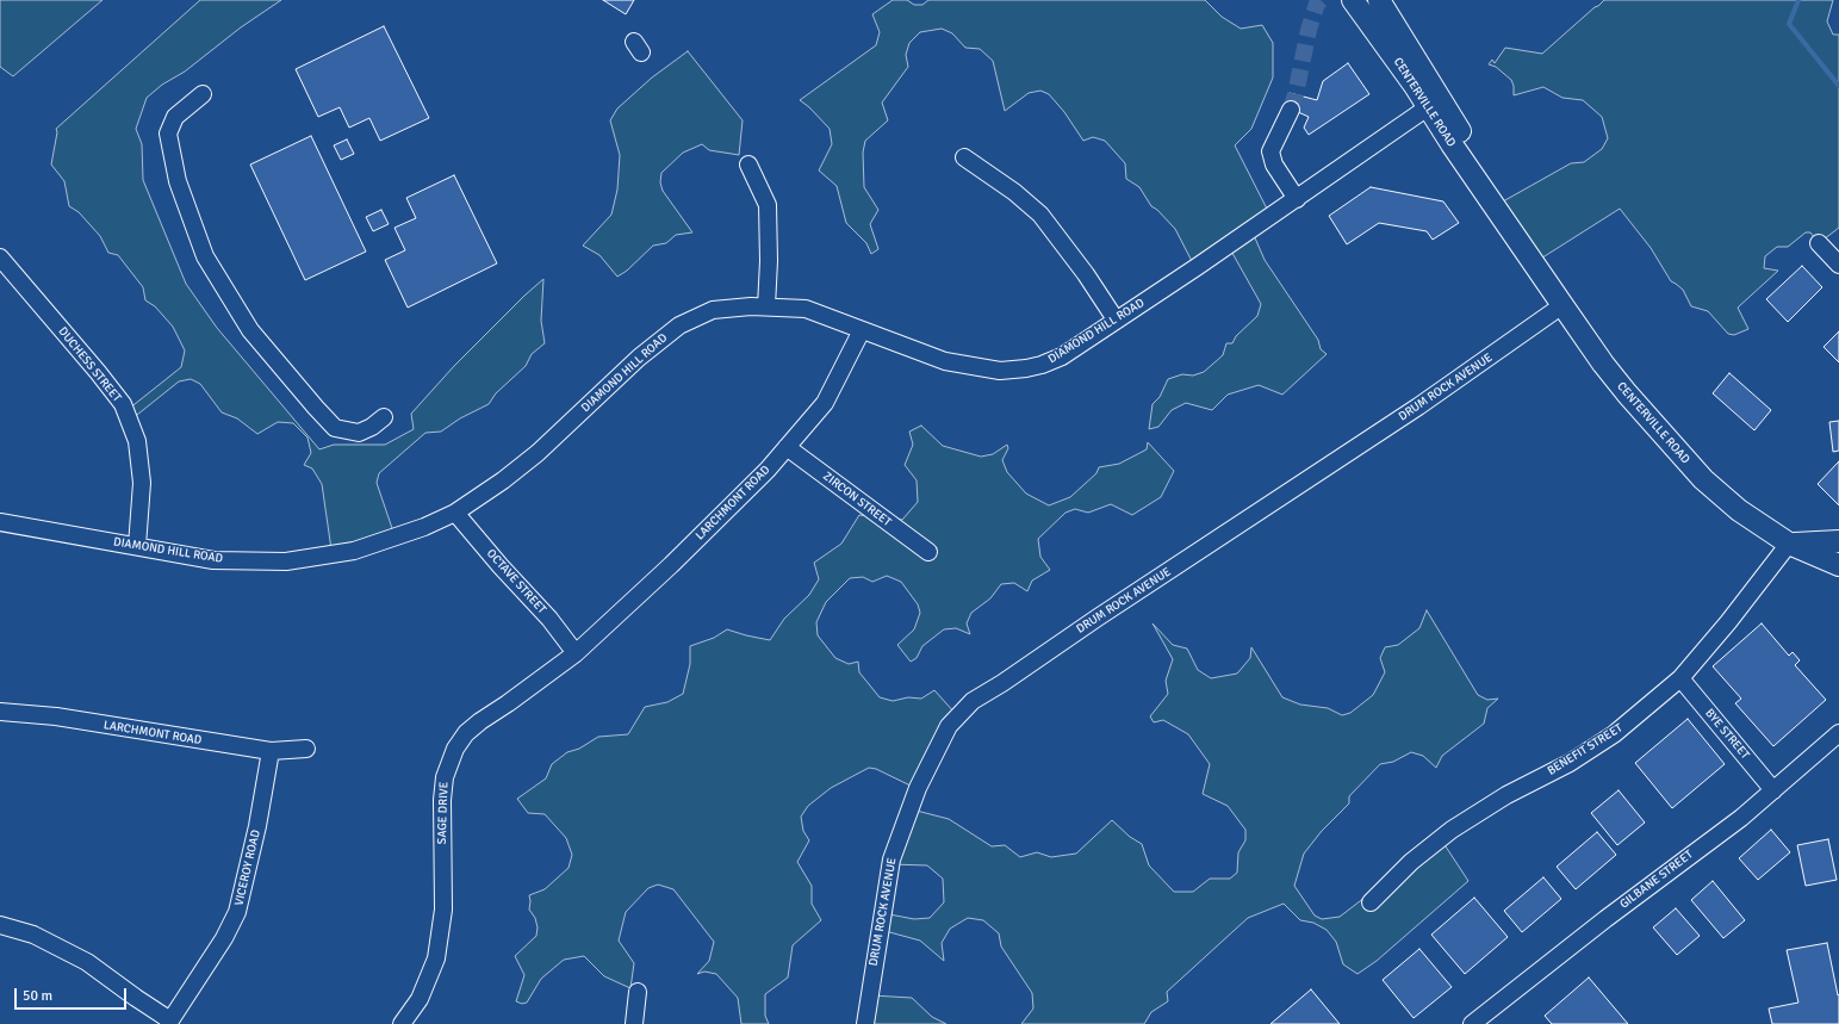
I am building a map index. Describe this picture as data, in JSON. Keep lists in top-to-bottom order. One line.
{"streets":{"main road":["CENTERVILLE ROAD"],"street":["DIAMOND HILL ROAD","DUCHESS STREET","DRUM ROCK AVENUE","ZIRCON STREET","LARCHMONT ROAD","OCTAVE STREET","BYE STREET","BENEFIT STREET","SAGE DRIVE","VICEROY ROAD","GILBANE STREET"]},"crossings":[["CENTERVILLE ROAD","DIAMOND HILL ROAD"],["CENTERVILLE ROAD","DRUM ROCK AVENUE"],["CENTERVILLE ROAD","BENEFIT STREET"],["DIAMOND HILL ROAD","DUCHESS STREET"],["DIAMOND HILL ROAD","LARCHMONT ROAD"],["DIAMOND HILL ROAD","OCTAVE STREET"],["ZIRCON STREET","LARCHMONT ROAD"],["LARCHMONT ROAD","OCTAVE STREET"],["LARCHMONT ROAD","SAGE DRIVE"],["LARCHMONT ROAD","VICEROY ROAD"],["OCTAVE STREET","SAGE DRIVE"],["BYE STREET","BENEFIT STREET"],["BYE STREET","GILBANE STREET"]],"scale_bar":"50 m"}
